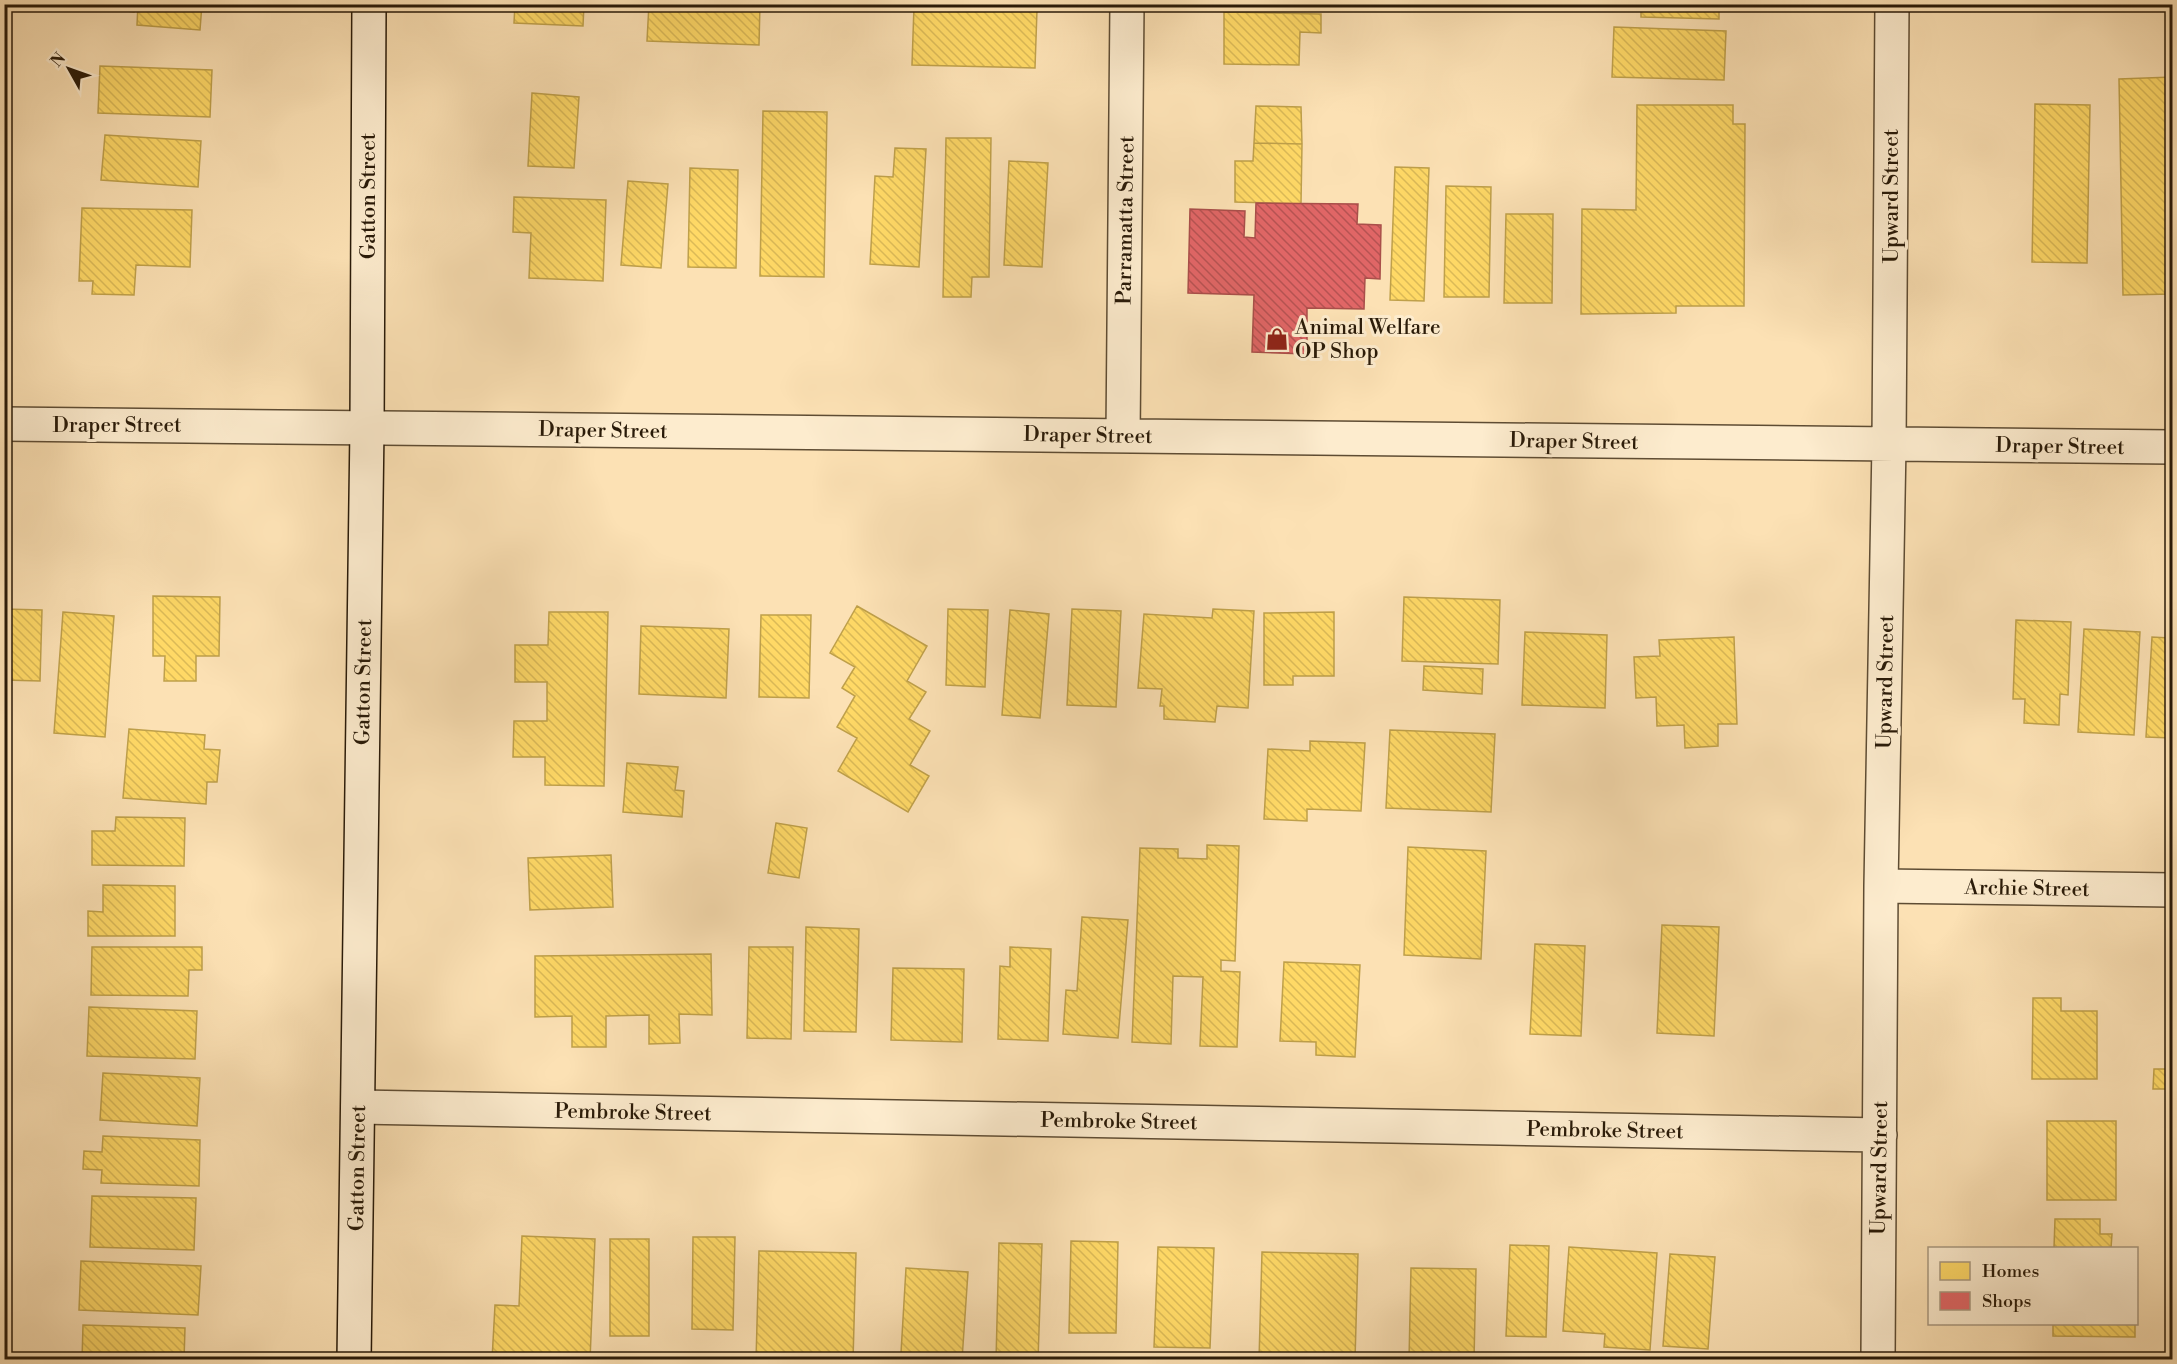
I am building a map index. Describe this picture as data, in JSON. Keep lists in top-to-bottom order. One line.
{"streets":{"street":["Gatton Street","Upward Street","Parramatta Street","Draper Street","Archie Street","Pembroke Street"]},"crossings":[["Gatton Street","Draper Street"],["Gatton Street","Pembroke Street"],["Upward Street","Draper Street"],["Upward Street","Archie Street"],["Upward Street","Pembroke Street"],["Parramatta Street","Draper Street"]],"places":{"shop":["Animal Welfare OP Shop"]},"legend":["Homes","Shops"],"north":"top left"}
